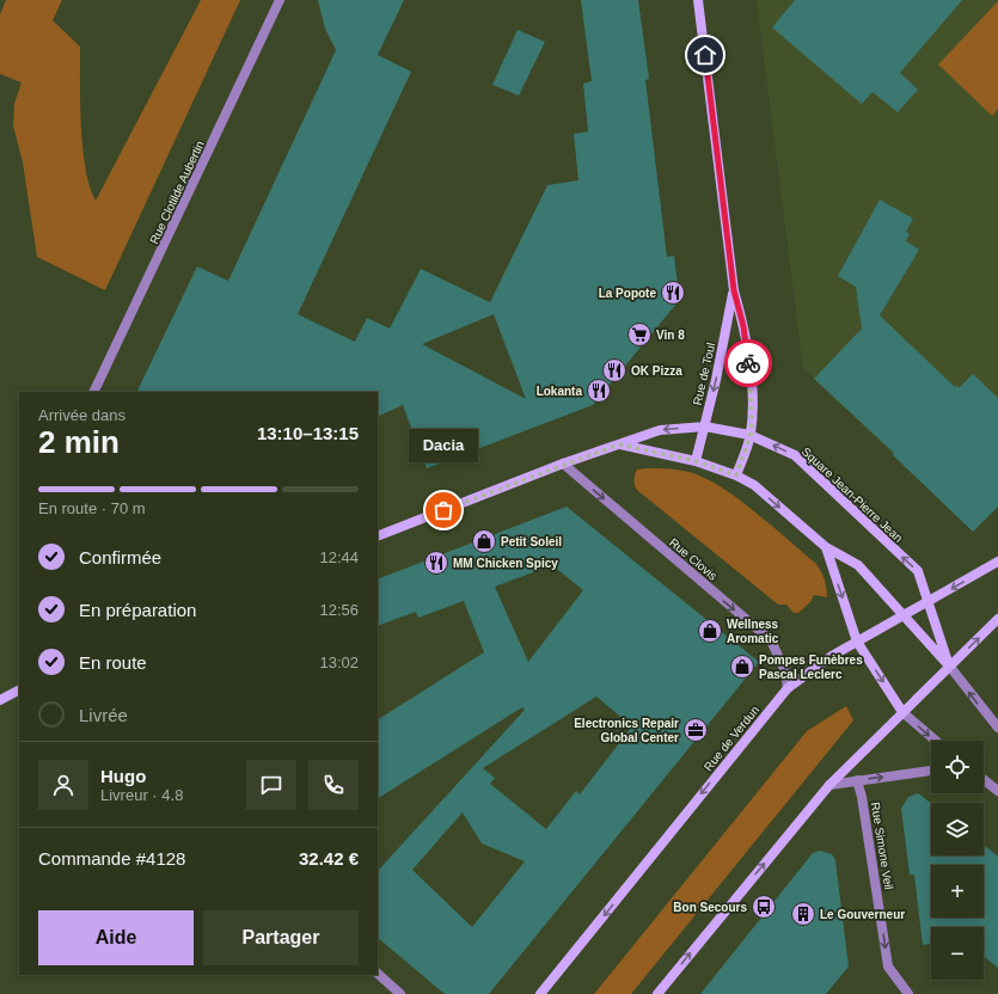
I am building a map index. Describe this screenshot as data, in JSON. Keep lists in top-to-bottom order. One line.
{"streets":{"main road":["Rue de Toul","Square Jean-Pierre Jean","Rue de Verdun"],"street":["Rue Clotilde Aubertin","Rue Clovis","Rue Simone Veil"]},"crossings":[["Rue de Toul","Square Jean-Pierre Jean"],["Square Jean-Pierre Jean","Rue de Verdun"],["Rue Clovis","Rue de Verdun"]],"one_way":["Rue Clovis","Rue de Verdun","Rue Simone Veil"],"places":{"restaurant":["La Popote","OK Pizza","Lokanta","MM Chicken Spicy"],"supermarket":["Vin 8"],"other":["Dacia"],"shop":["Petit Soleil","Wellness Aromatic","Pompes Funèbres Pascal Leclerc"],"office":["Electronics Repair Global Center"],"bus stop":["Bon Secours"],"building":["Le Gouverneur"]},"page":{"heading":["2 min","Arrivée dans","13:10–13:15"],"panel":["Hugo","Livreur · 4.8","Commande #4128","32.42 €"],"bubble":"Dacia","bar":"En route · 70 m","list":[["Confirmée","12:44"],["En préparation","12:56"],["En route","13:02"],"Livrée"],"map_buttons":["+","−"],"buttons":["Aide","Partager"]}}
